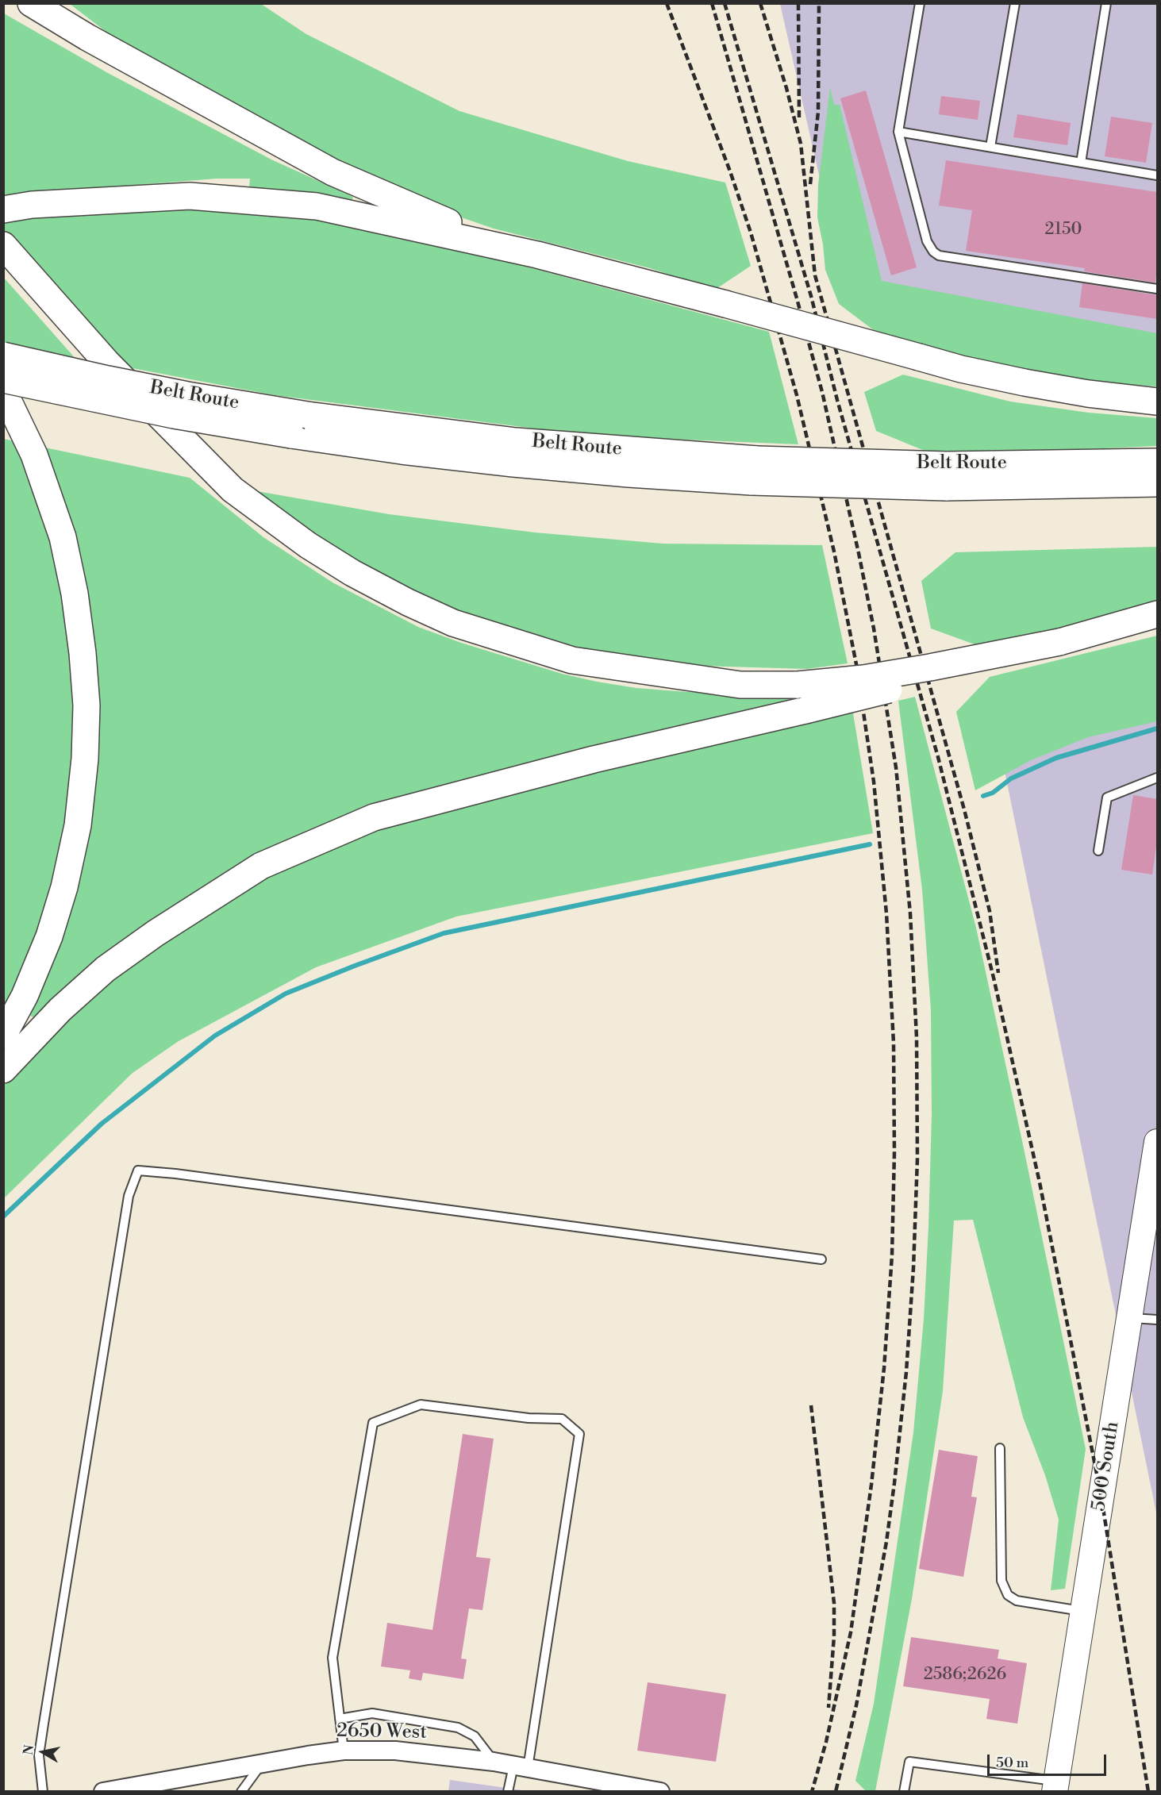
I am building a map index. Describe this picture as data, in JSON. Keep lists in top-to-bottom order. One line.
{"streets":{"highway":["Belt Route"],"street":["500 South","2650 West"]},"house_numbers":["2150","2586;2626"],"scale_bar":"50 m","north":"left"}
